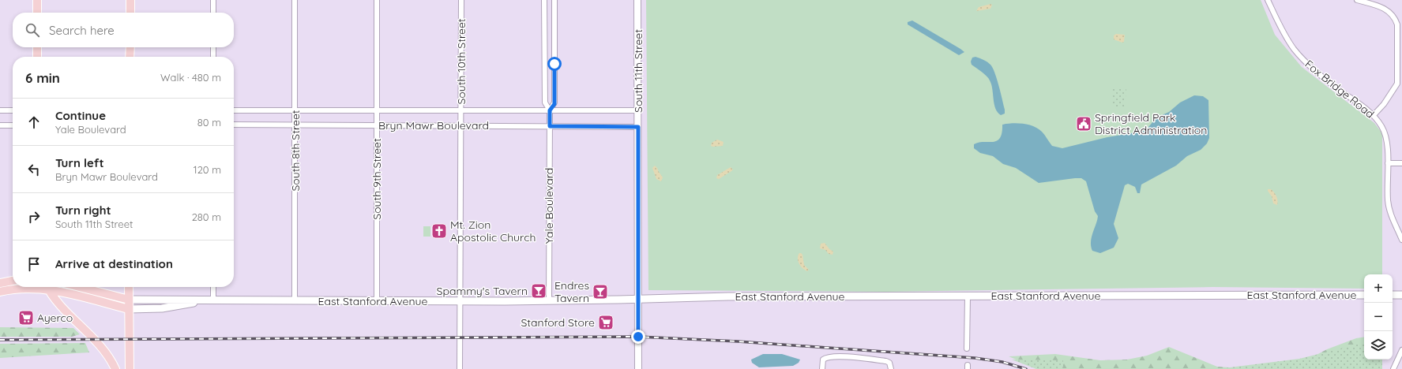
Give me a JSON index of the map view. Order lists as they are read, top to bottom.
{
  "streets": {
    "main road": ["East Stanford Avenue"],
    "street": [
      "South 10th Street",
      "South 11th Street",
      "Fox Bridge Road",
      "Bryn Mawr Boulevard",
      "South 8th Street",
      "South 9th Street",
      "Yale Boulevard"
    ]
  },
  "crossings": [
    ["South 10th Street", "Bryn Mawr Boulevard"],
    ["South 10th Street", "East Stanford Avenue"],
    ["South 11th Street", "Bryn Mawr Boulevard"],
    ["South 11th Street", "East Stanford Avenue"],
    ["Bryn Mawr Boulevard", "South 8th Street"],
    ["Bryn Mawr Boulevard", "South 9th Street"],
    ["Bryn Mawr Boulevard", "Yale Boulevard"],
    ["South 8th Street", "East Stanford Avenue"],
    ["South 9th Street", "East Stanford Avenue"],
    ["Yale Boulevard", "East Stanford Avenue"]
  ],
  "places": {
    "public building": ["Springfield Park District Administration"],
    "church": ["Mt. Zion Apostolic Church"],
    "bar": ["Spammy's Tavern", "Endres Tavern"],
    "supermarket": ["Ayerco", "Stanford Store"]
  },
  "page": {
    "search": "Search here",
    "heading": ["6 min", "Walk · 480 m"],
    "list": [
      ["Continue", "Yale Boulevard", "80 m"],
      ["Turn left", "Bryn Mawr Boulevard", "120 m"],
      ["Turn right", "South 11th Street", "280 m"],
      "Arrive at destination"
    ],
    "map_buttons": ["+", "−"]
  }
}
